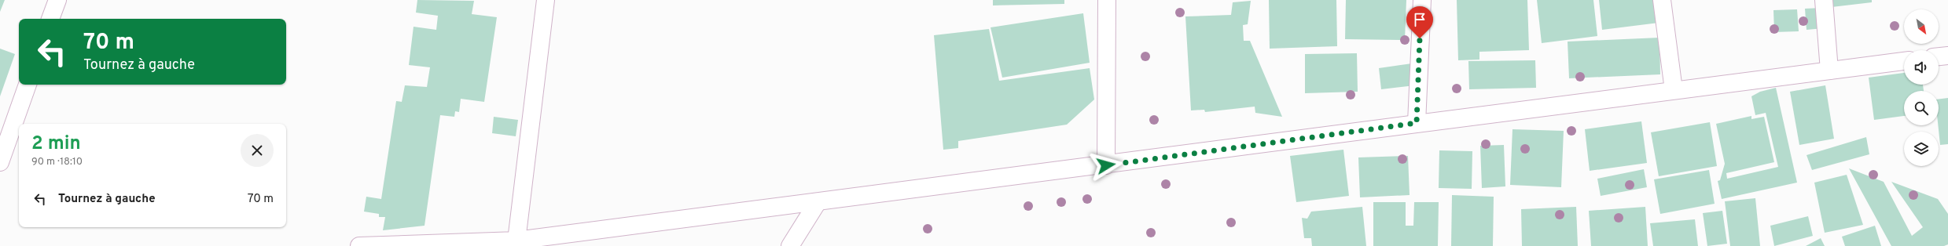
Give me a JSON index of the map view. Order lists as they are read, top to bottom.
{
  "north": "bottom right",
  "page": {
    "turn": ["70 m", "Tournez à gauche"],
    "heading": ["2 min", "90 m · 18:10"],
    "list": [
      {
        "name": "Tournez à gauche",
        "value": "70 m"
      }
    ]
  }
}
